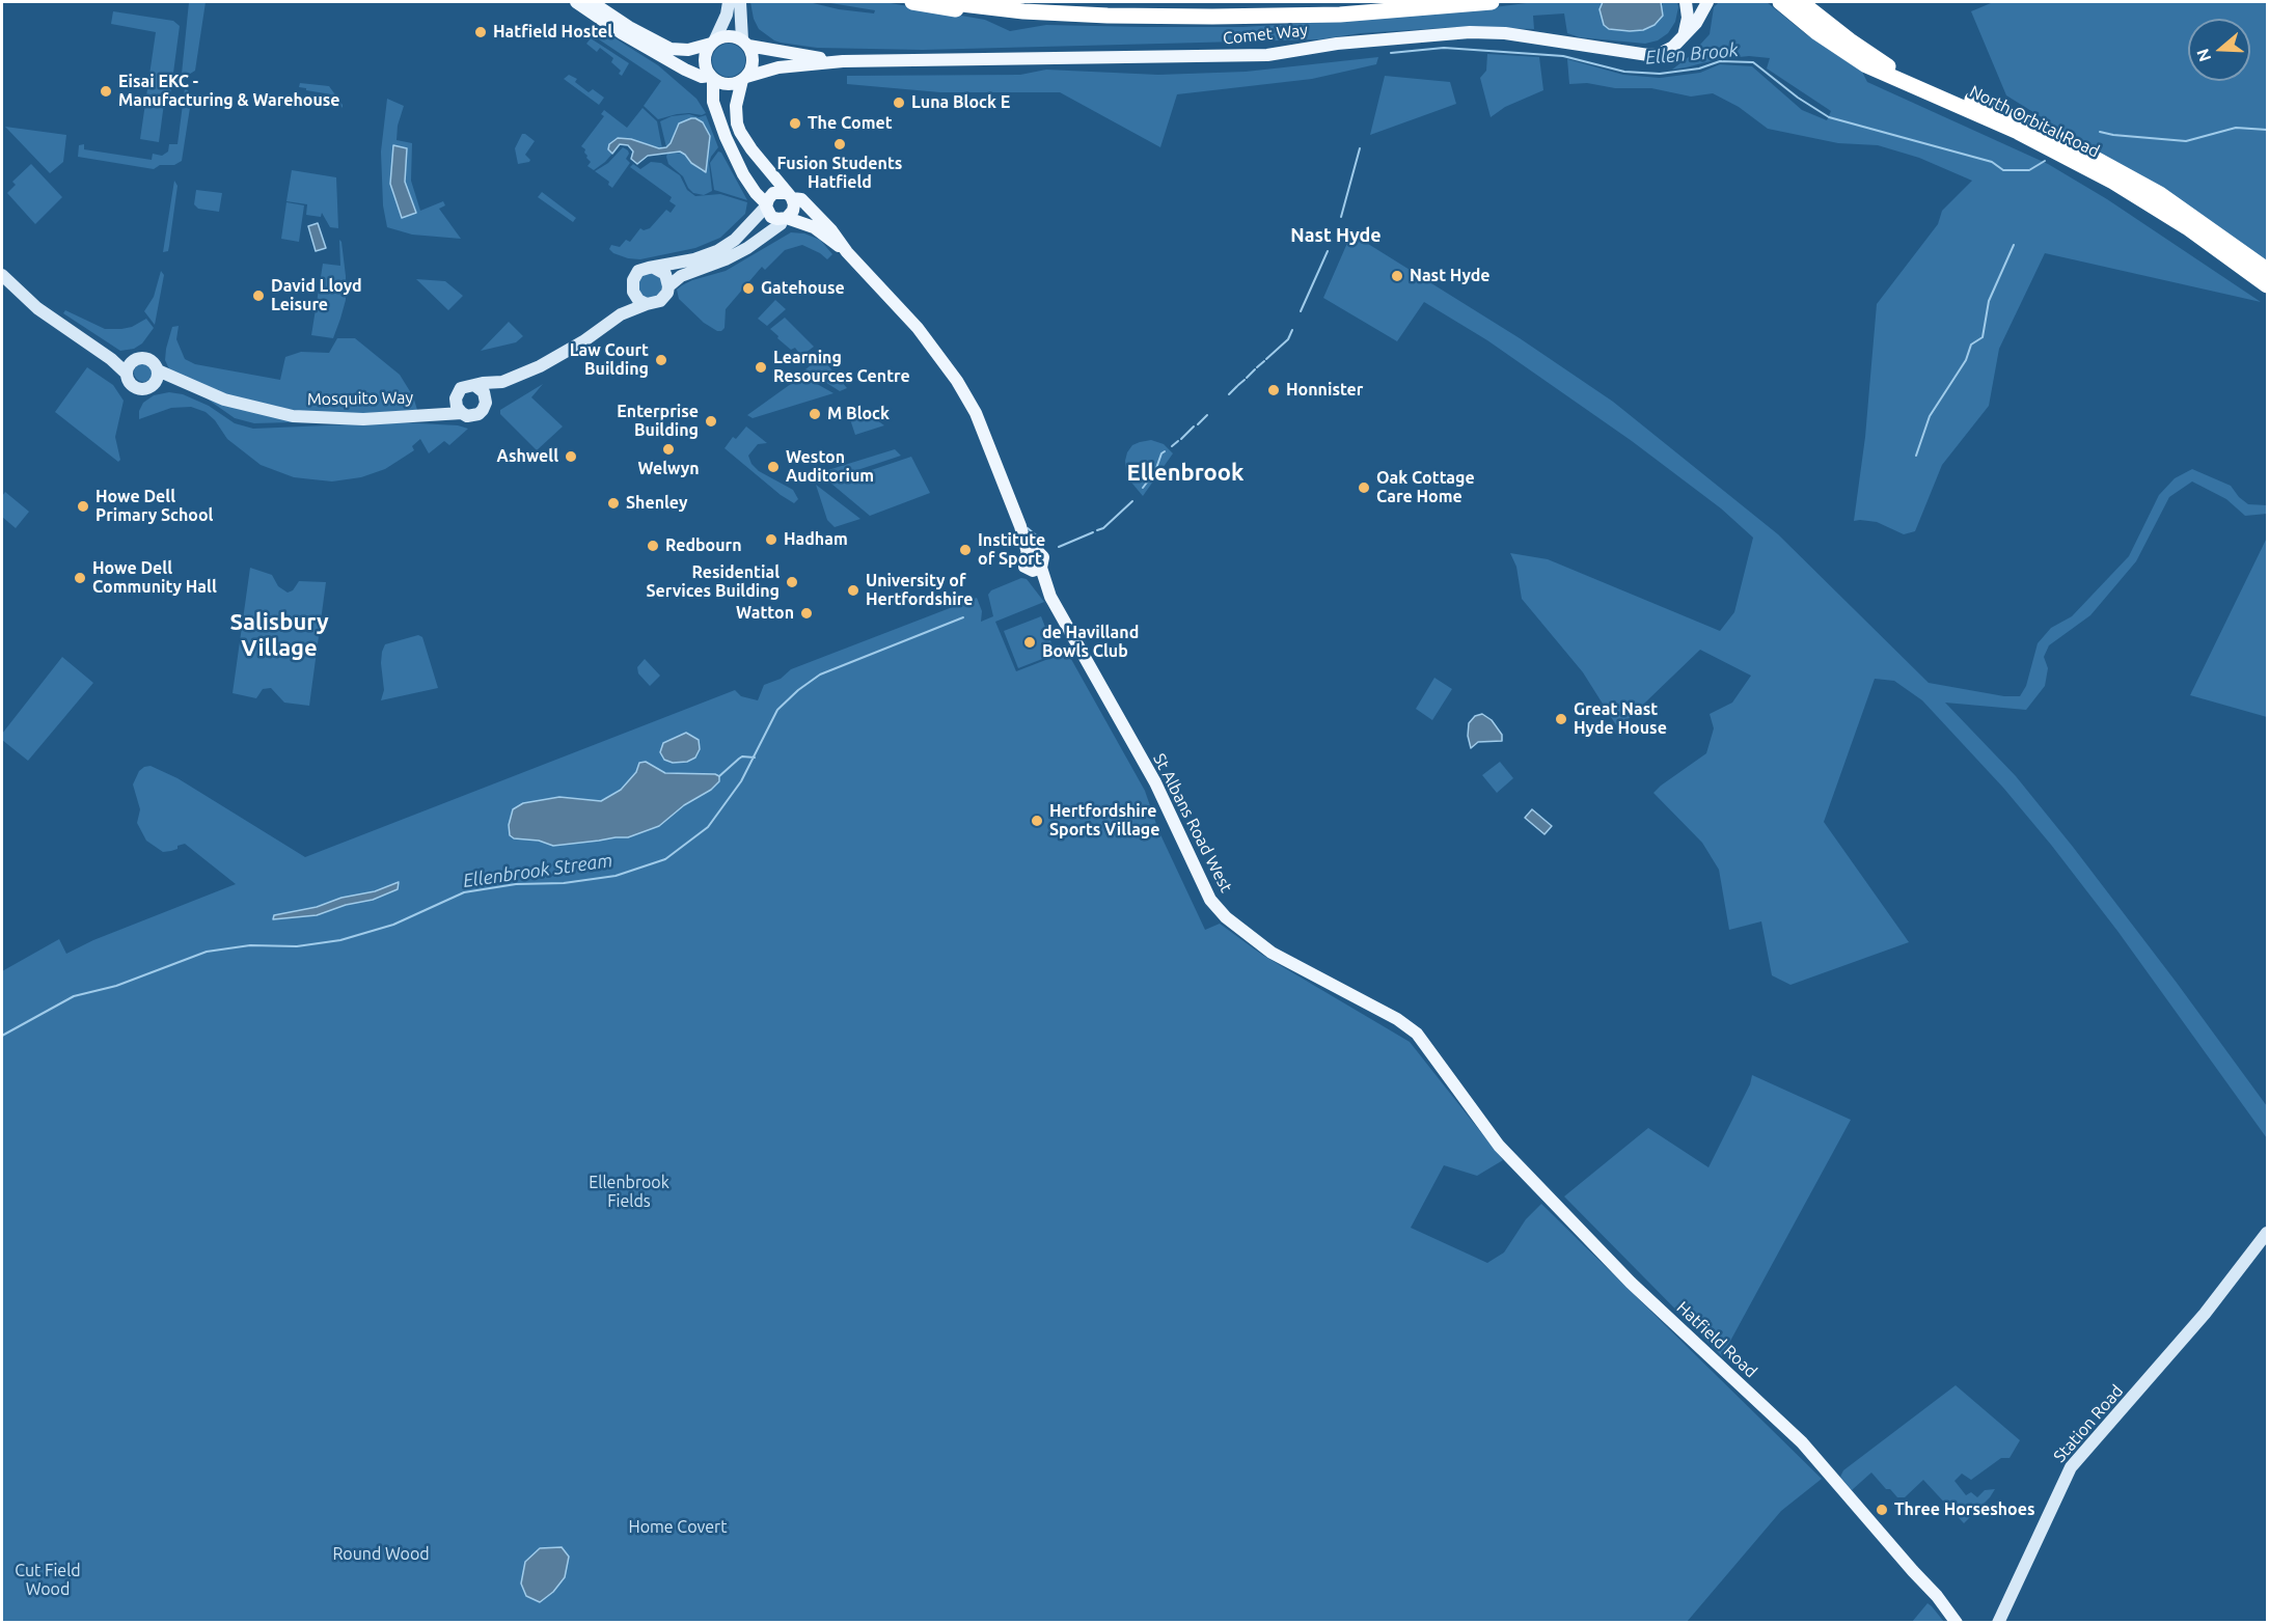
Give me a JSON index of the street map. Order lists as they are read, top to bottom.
{
  "streets": {
    "highway": ["North Orbital Road"],
    "main road": ["Comet Way", "St Albans Road West", "Hatfield Road"],
    "street": ["Mosquito Way", "Station Road"]
  },
  "crossings": [
    ["Comet Way", "St Albans Road West"],
    ["St Albans Road West", "Hatfield Road"]
  ],
  "districts": ["Nast Hyde", "Ellenbrook", "Salisbury Village"],
  "water": ["Ellen Brook", "Ellenbrook Stream"],
  "parks": [
    "Ellenbrook Fields",
    "Home Covert",
    "Round Wood",
    "Cut Field Wood"
  ],
  "places": [
    "Hatfield Hostel",
    "Eisai EKC - Manufacturing & Warehouse",
    "Luna Block E",
    "The Comet",
    "Fusion Students Hatfield",
    "Nast Hyde",
    "Gatehouse",
    "David Lloyd Leisure",
    "Law Court Building",
    "Learning Resources Centre",
    "Honnister",
    "M Block",
    "Enterprise Building",
    "Welwyn",
    "Ashwell",
    "Weston Auditorium",
    "Oak Cottage Care Home",
    "Shenley",
    "Howe Dell Primary School",
    "Hadham",
    "Redbourn",
    "Institute of Sport",
    "Howe Dell Community Hall",
    "Residential Services Building",
    "University of Hertfordshire",
    "Watton",
    "de Havilland Bowls Club",
    "Great Nast Hyde House",
    "Hertfordshire Sports Village",
    "Three Horseshoes"
  ],
  "north": "left"
}
